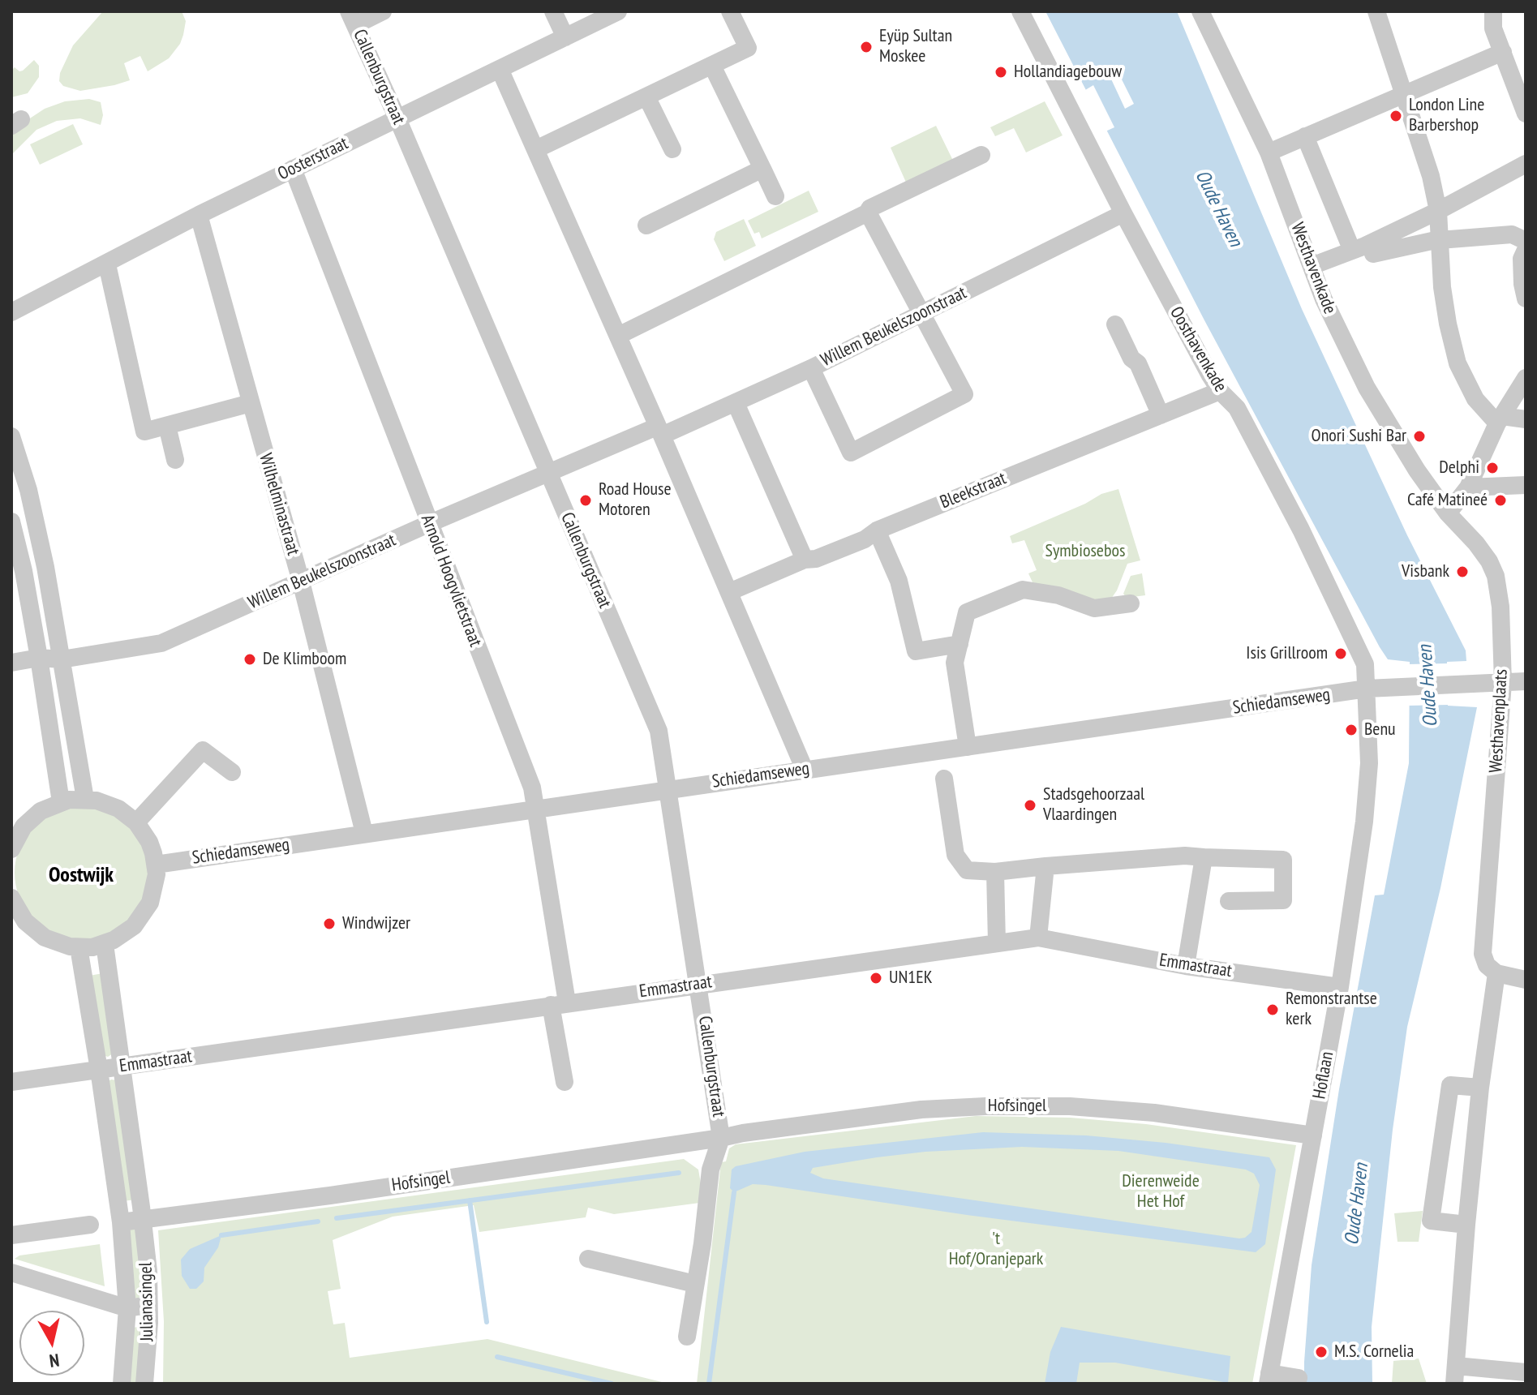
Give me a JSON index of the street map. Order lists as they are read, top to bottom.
{
  "streets": {
    "street": [
      "Callenburgstraat",
      "Oosterstraat",
      "Westhavenkade",
      "Willem Beukelszoonstraat",
      "Oosthavenkade",
      "Bleekstraat",
      "Wilhelminastraat",
      "Arnold Hoogvlietstraat",
      "Schiedamseweg",
      "Westhavenplaats",
      "Emmastraat",
      "Hoflaan",
      "Hofsingel",
      "Julianasingel"
    ]
  },
  "crossings": [
    ["Callenburgstraat", "Oosterstraat"],
    ["Callenburgstraat", "Willem Beukelszoonstraat"],
    ["Callenburgstraat", "Schiedamseweg"],
    ["Callenburgstraat", "Emmastraat"],
    ["Callenburgstraat", "Hofsingel"],
    ["Oosterstraat", "Wilhelminastraat"],
    ["Oosterstraat", "Arnold Hoogvlietstraat"],
    ["Westhavenkade", "Westhavenplaats"],
    ["Willem Beukelszoonstraat", "Oosthavenkade"],
    ["Willem Beukelszoonstraat", "Wilhelminastraat"],
    ["Willem Beukelszoonstraat", "Arnold Hoogvlietstraat"],
    ["Oosthavenkade", "Bleekstraat"],
    ["Oosthavenkade", "Schiedamseweg"],
    ["Oosthavenkade", "Hoflaan"],
    ["Wilhelminastraat", "Schiedamseweg"],
    ["Arnold Hoogvlietstraat", "Schiedamseweg"],
    ["Arnold Hoogvlietstraat", "Emmastraat"],
    ["Schiedamseweg", "Westhavenplaats"],
    ["Schiedamseweg", "Hoflaan"],
    ["Emmastraat", "Hoflaan"],
    ["Emmastraat", "Julianasingel"],
    ["Hoflaan", "Hofsingel"],
    ["Hofsingel", "Julianasingel"]
  ],
  "districts": ["Oostwijk"],
  "water": ["Oude Haven"],
  "parks": ["Symbiosebos", "Dierenweide Het Hof", "'t Hof/Oranjepark"],
  "places": [
    "Eyüp Sultan Moskee",
    "Hollandiagebouw",
    "London Line Barbershop",
    "Onori Sushi Bar",
    "Delphi",
    "Road House Motoren",
    "Café Matineé",
    "Visbank",
    "Isis Grillroom",
    "De Klimboom",
    "Benu",
    "Stadsgehoorzaal Vlaardingen",
    "Windwijzer",
    "UN1EK",
    "Remonstrantse kerk",
    "M.S. Cornelia"
  ],
  "north": "bottom"
}
